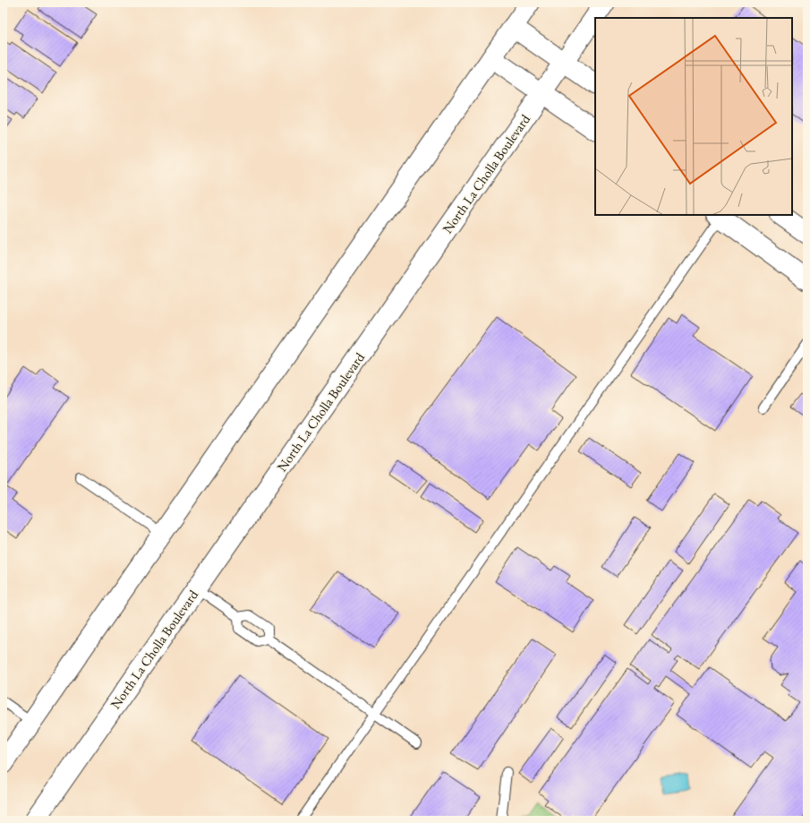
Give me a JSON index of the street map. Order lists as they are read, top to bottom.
{
  "streets": {
    "main road": ["North La Cholla Boulevard"]
  }
}
